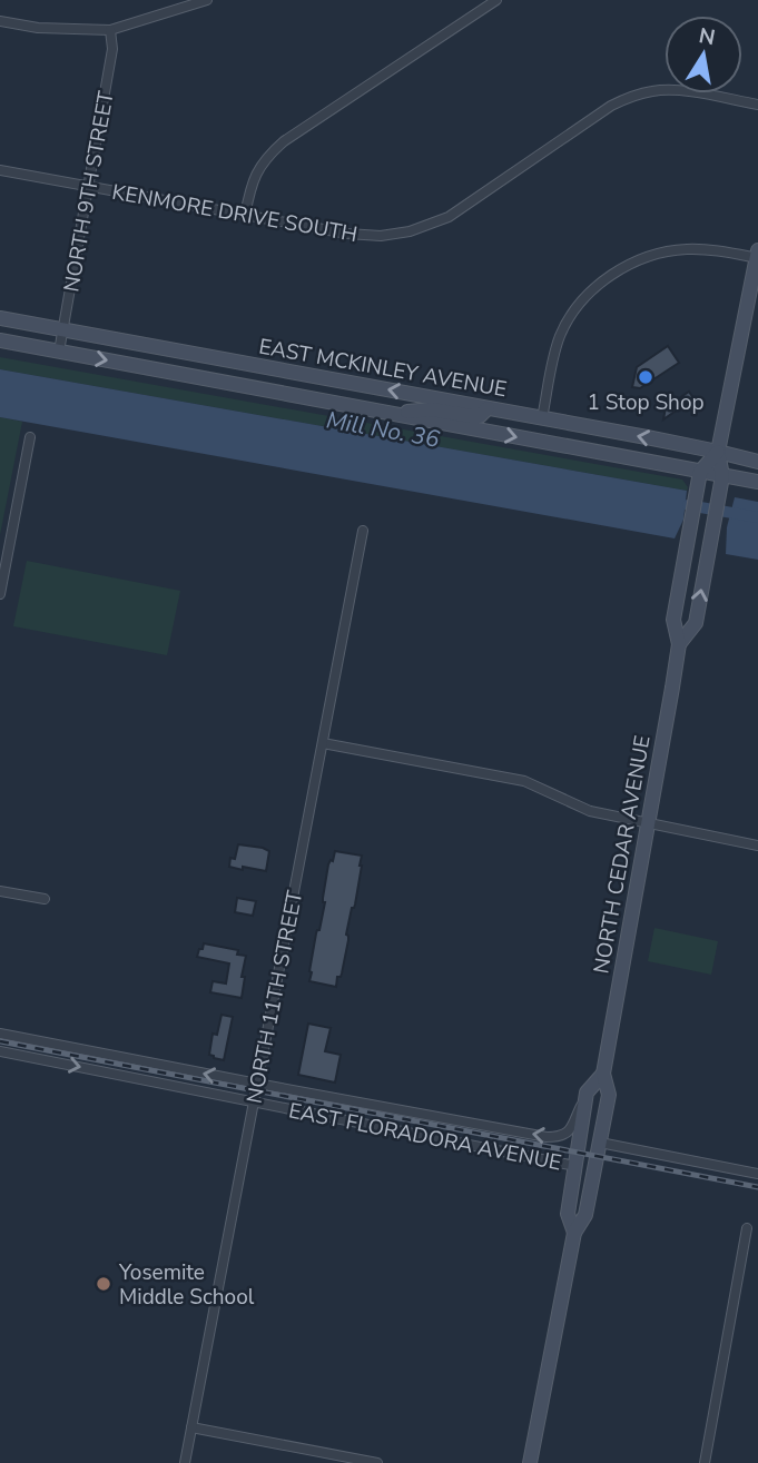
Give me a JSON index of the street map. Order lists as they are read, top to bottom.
{
  "streets": {
    "main road": ["EAST MCKINLEY AVENUE", "NORTH CEDAR AVENUE"],
    "street": [
      "NORTH 9TH STREET",
      "KENMORE DRIVE SOUTH",
      "NORTH 11TH STREET",
      "EAST FLORADORA AVENUE"
    ]
  },
  "crossings": [
    ["NORTH 9TH STREET", "KENMORE DRIVE SOUTH"],
    ["NORTH 9TH STREET", "EAST MCKINLEY AVENUE"],
    ["EAST MCKINLEY AVENUE", "NORTH CEDAR AVENUE"],
    ["NORTH CEDAR AVENUE", "EAST FLORADORA AVENUE"],
    ["NORTH 11TH STREET", "EAST FLORADORA AVENUE"]
  ],
  "water": ["Mill No. 36"],
  "places": ["1 Stop Shop", "Yosemite Middle School"],
  "north": "top"
}
